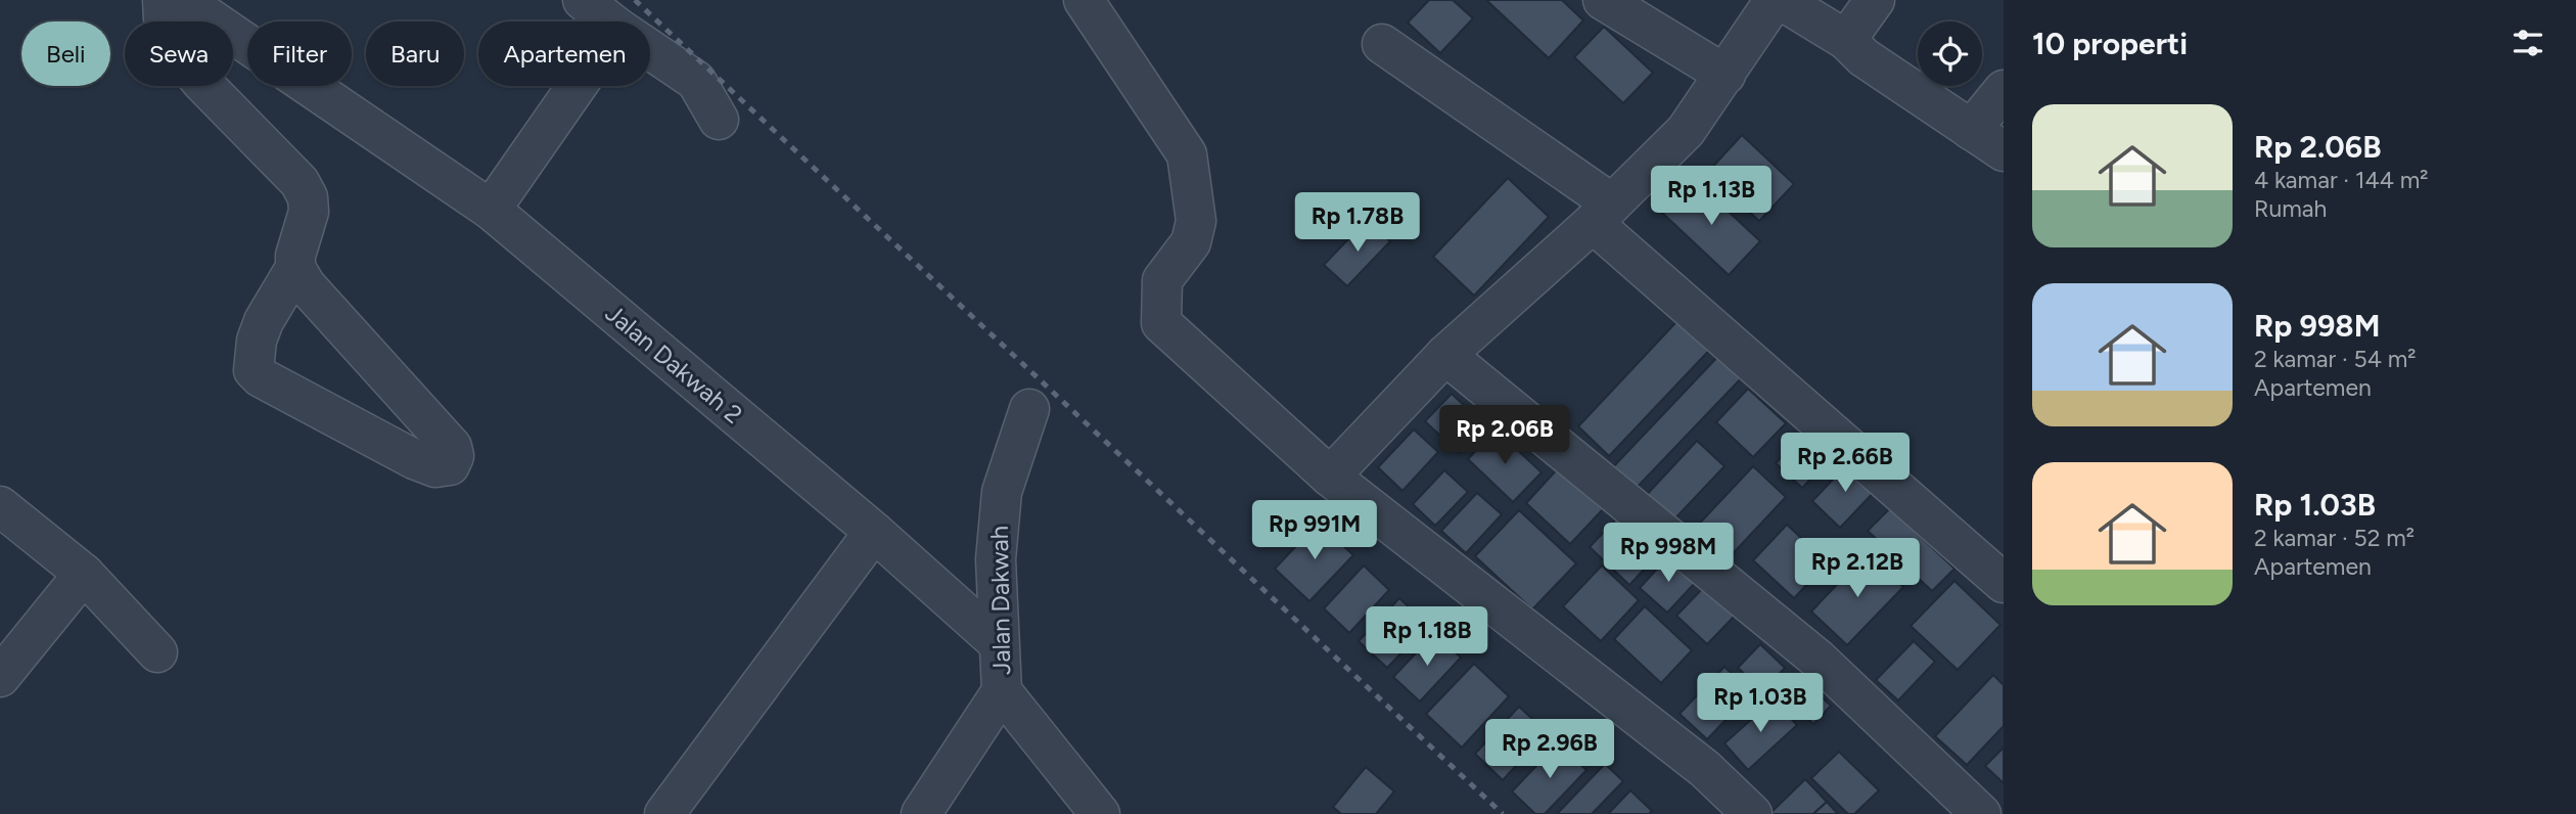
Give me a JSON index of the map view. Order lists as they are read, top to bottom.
{
  "streets": {
    "street": ["Jalan Dakwah 2", "Jalan Dakwah"]
  },
  "crossings": [
    ["Jalan Dakwah 2", "Jalan Dakwah"]
  ],
  "page": {
    "heading": "10 properti",
    "chip": [
      "Beli",
      "Sewa",
      "Filter",
      "Baru",
      "Apartemen"
    ],
    "list": [
      {
        "name": "Rp 2.06B",
        "note": "4 kamar · 144 m² · Rumah"
      },
      {
        "name": "Rp 998M",
        "note": "2 kamar · 54 m² · Apartemen"
      },
      {
        "name": "Rp 1.03B",
        "note": "2 kamar · 52 m² · Apartemen"
      }
    ],
    "price": [
      "Rp 1.13B",
      "Rp 1.78B",
      "Rp 2.06B",
      "Rp 2.66B",
      "Rp 991M",
      "Rp 998M",
      "Rp 2.12B",
      "Rp 1.18B",
      "Rp 1.03B",
      "Rp 2.96B"
    ]
  }
}
